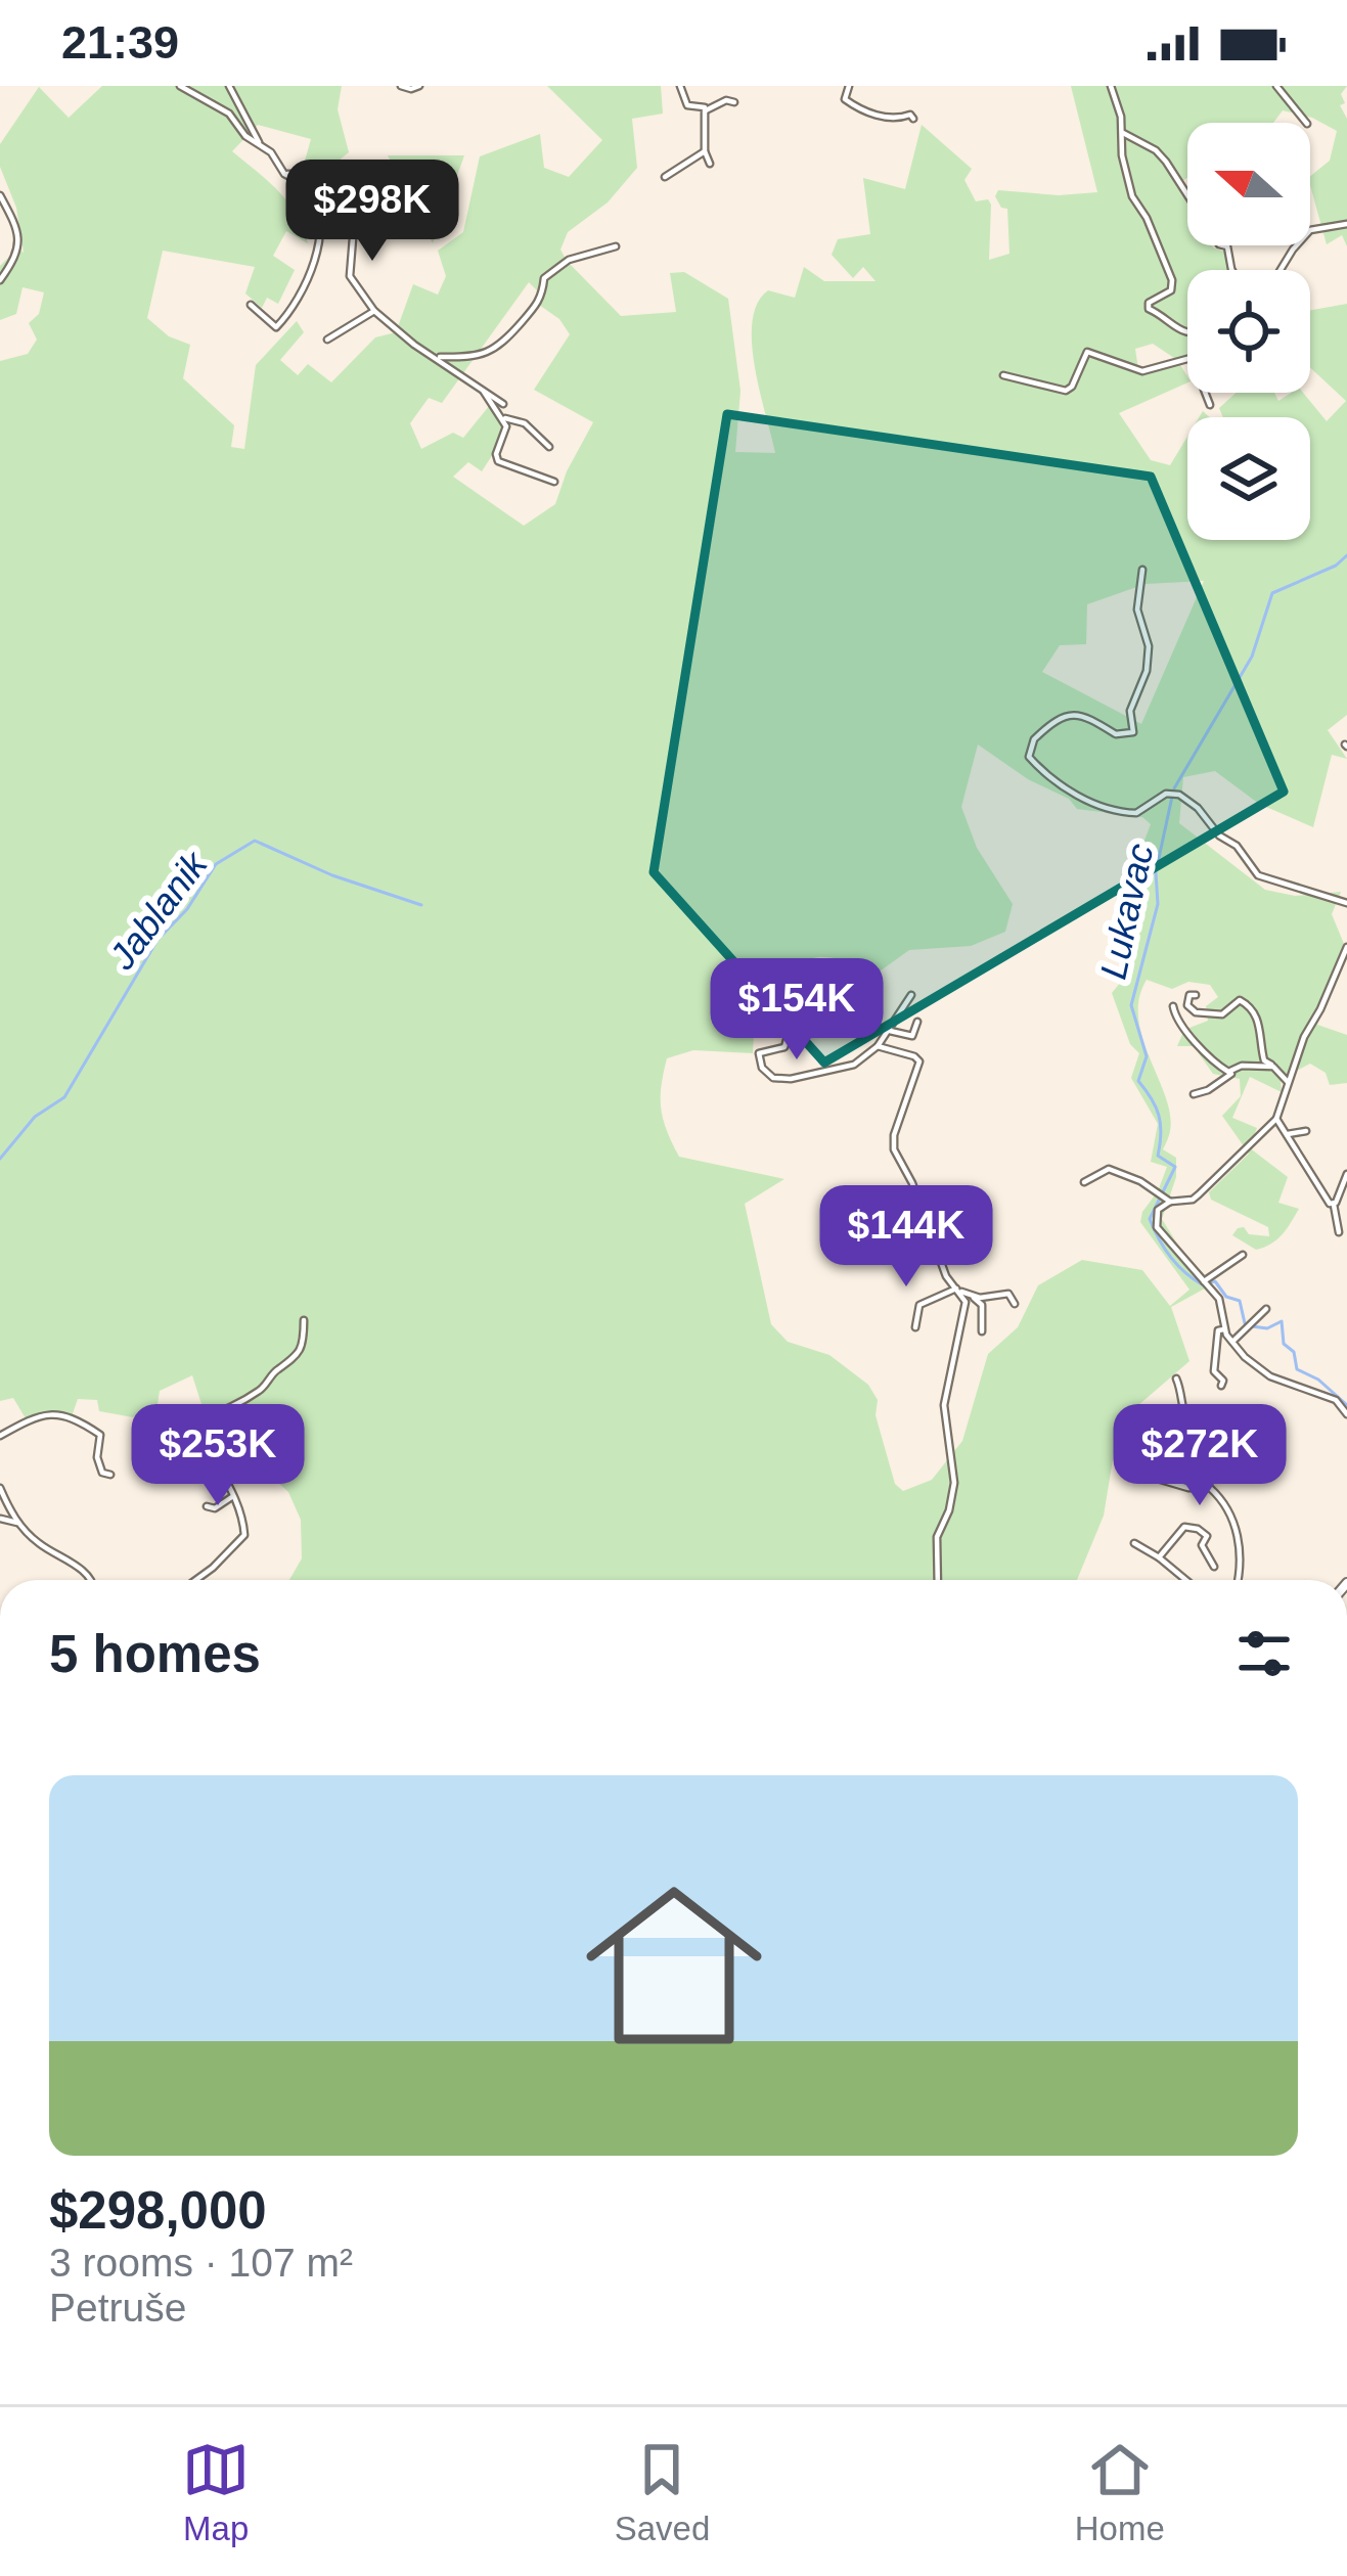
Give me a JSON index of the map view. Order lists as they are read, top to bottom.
{
  "water": ["Jablanik", "Lukavac"],
  "north": "left",
  "page": {
    "status": "21:39",
    "price": [
      "$298K",
      "$154K",
      "$144K",
      "$253K",
      "$272K"
    ],
    "heading": "5 homes",
    "list": [
      {
        "name": "$298,000",
        "note": "3 rooms · 107 m² · Petruše"
      }
    ],
    "tabs": ["Map", "Saved", "Home"]
  }
}
